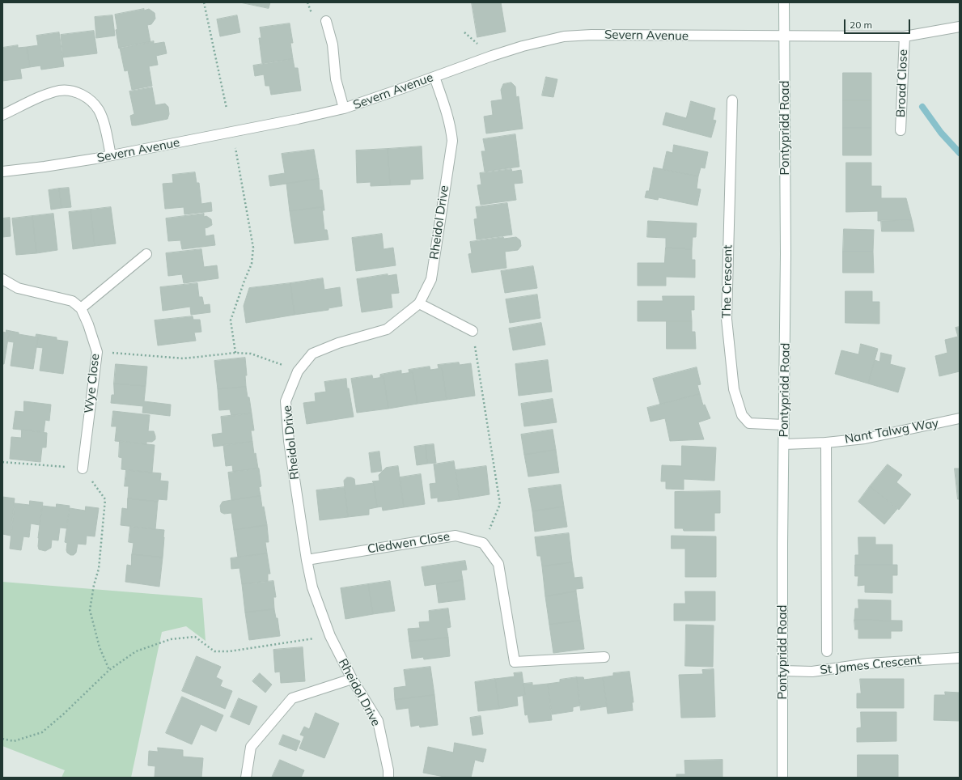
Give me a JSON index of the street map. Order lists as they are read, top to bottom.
{
  "streets": {
    "street": [
      "Severn Avenue",
      "Broad Close",
      "Pontypridd Road",
      "Rheidol Drive",
      "The Crescent",
      "Wye Close",
      "Nant Talwg Way",
      "Cledwen Close",
      "St James Crescent"
    ]
  },
  "crossings": [
    ["Severn Avenue", "Broad Close"],
    ["Severn Avenue", "Pontypridd Road"],
    ["Severn Avenue", "Rheidol Drive"],
    ["Pontypridd Road", "The Crescent"],
    ["Pontypridd Road", "Nant Talwg Way"],
    ["Pontypridd Road", "St James Crescent"],
    ["Rheidol Drive", "Cledwen Close"]
  ],
  "scale_bar": "20 m"
}
